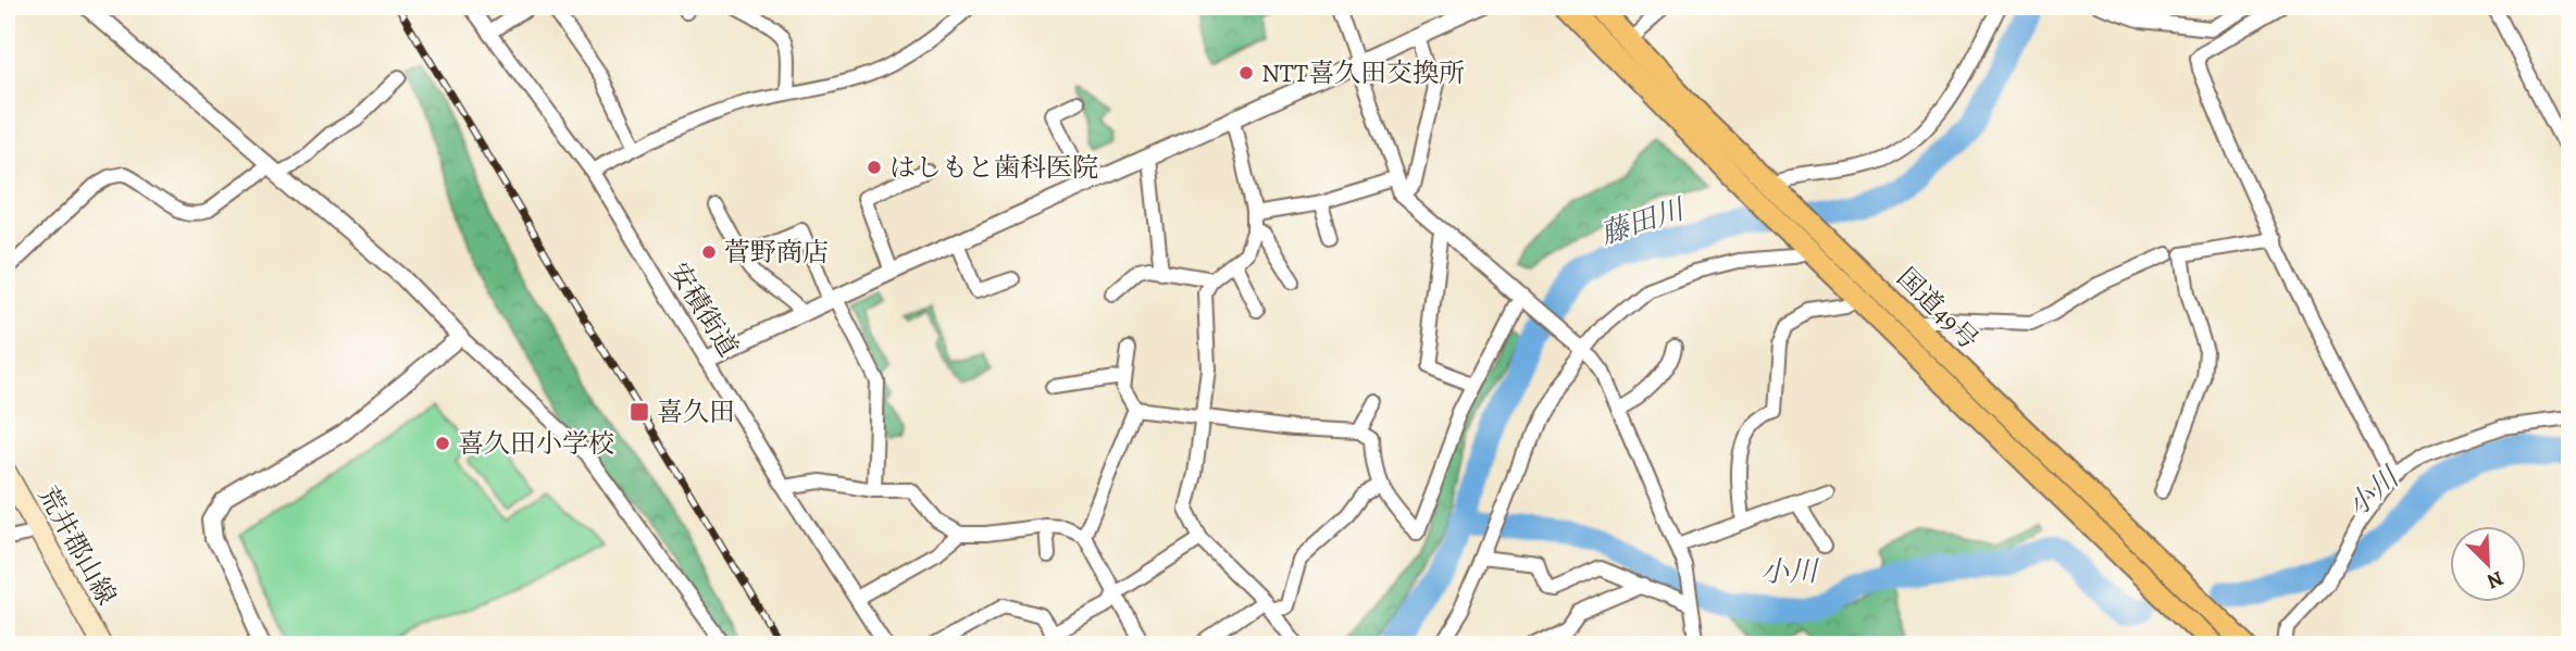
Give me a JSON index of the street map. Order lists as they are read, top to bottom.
{
  "streets": {
    "highway": ["国道49号"],
    "main road": ["荒井郡山線"],
    "street": ["安積街道"]
  },
  "water": ["藤田川", "小川"],
  "places": {
    "other": [
      "NTT喜久田交換所",
      "はしもと歯科医院",
      "菅野商店",
      "喜久田小学校"
    ],
    "transit": ["喜久田"]
  },
  "north": "bottom right"
}
